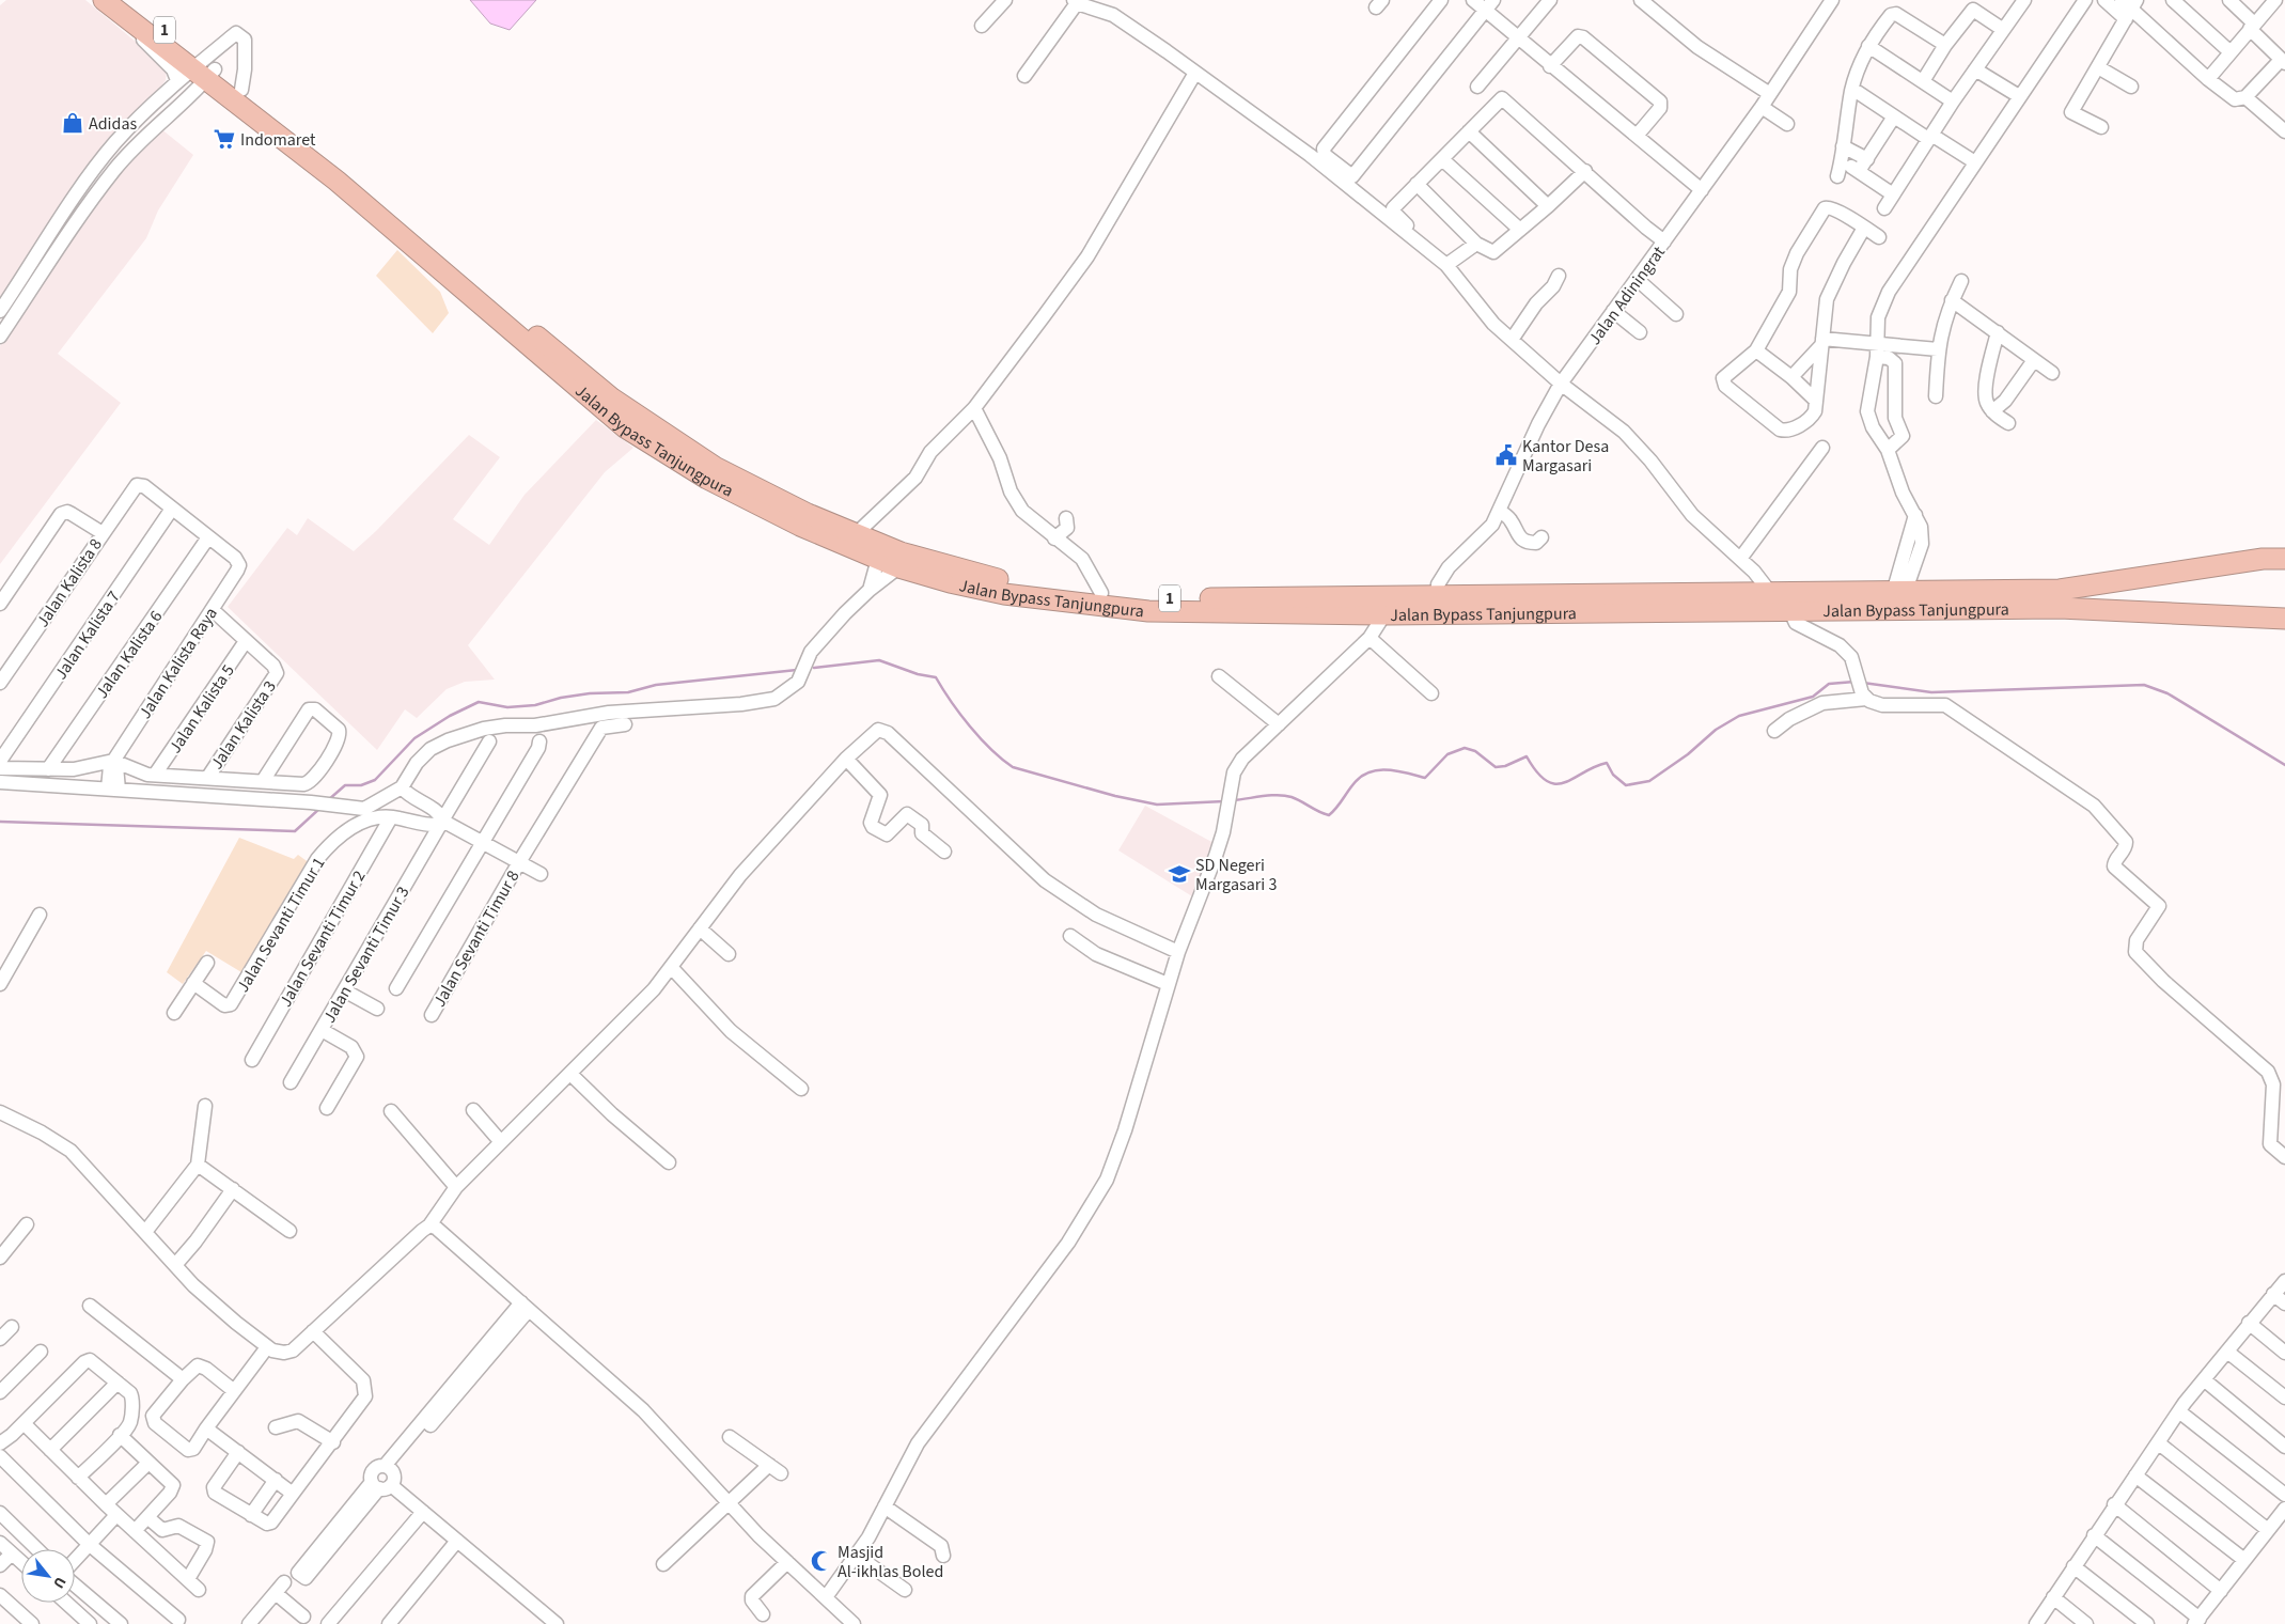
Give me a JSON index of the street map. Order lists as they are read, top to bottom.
{
  "streets": {
    "highway": ["1", "Jalan Bypass Tanjungpura"],
    "street": [
      "Jalan Adiningrat",
      "Jalan Kalista 8",
      "Jalan Kalista 7",
      "Jalan Kalista 6",
      "Jalan Kalista Raya",
      "Jalan Kalista 5",
      "Jalan Kalista 3",
      "Jalan Sevanti Timur 1",
      "Jalan Sevanti Timur 2",
      "Jalan Sevanti Timur 8",
      "Jalan Sevanti Timur 3"
    ]
  },
  "crossings": [
    ["Jalan Adiningrat", "Jalan Bypass Tanjungpura"],
    ["Jalan Kalista 8", "Jalan Kalista 7"],
    ["Jalan Kalista 6", "Jalan Kalista Raya"],
    ["Jalan Kalista 5", "Jalan Kalista 3"],
    ["Jalan Sevanti Timur 1", "Jalan Sevanti Timur 2"]
  ],
  "places": {
    "shop": ["Adidas"],
    "supermarket": ["Indomaret"],
    "public building": ["Kantor Desa Margasari"],
    "school or university": ["SD Negeri Margasari 3"],
    "mosque": ["Masjid Al-ikhlas Boled"]
  },
  "north": "bottom right"
}
